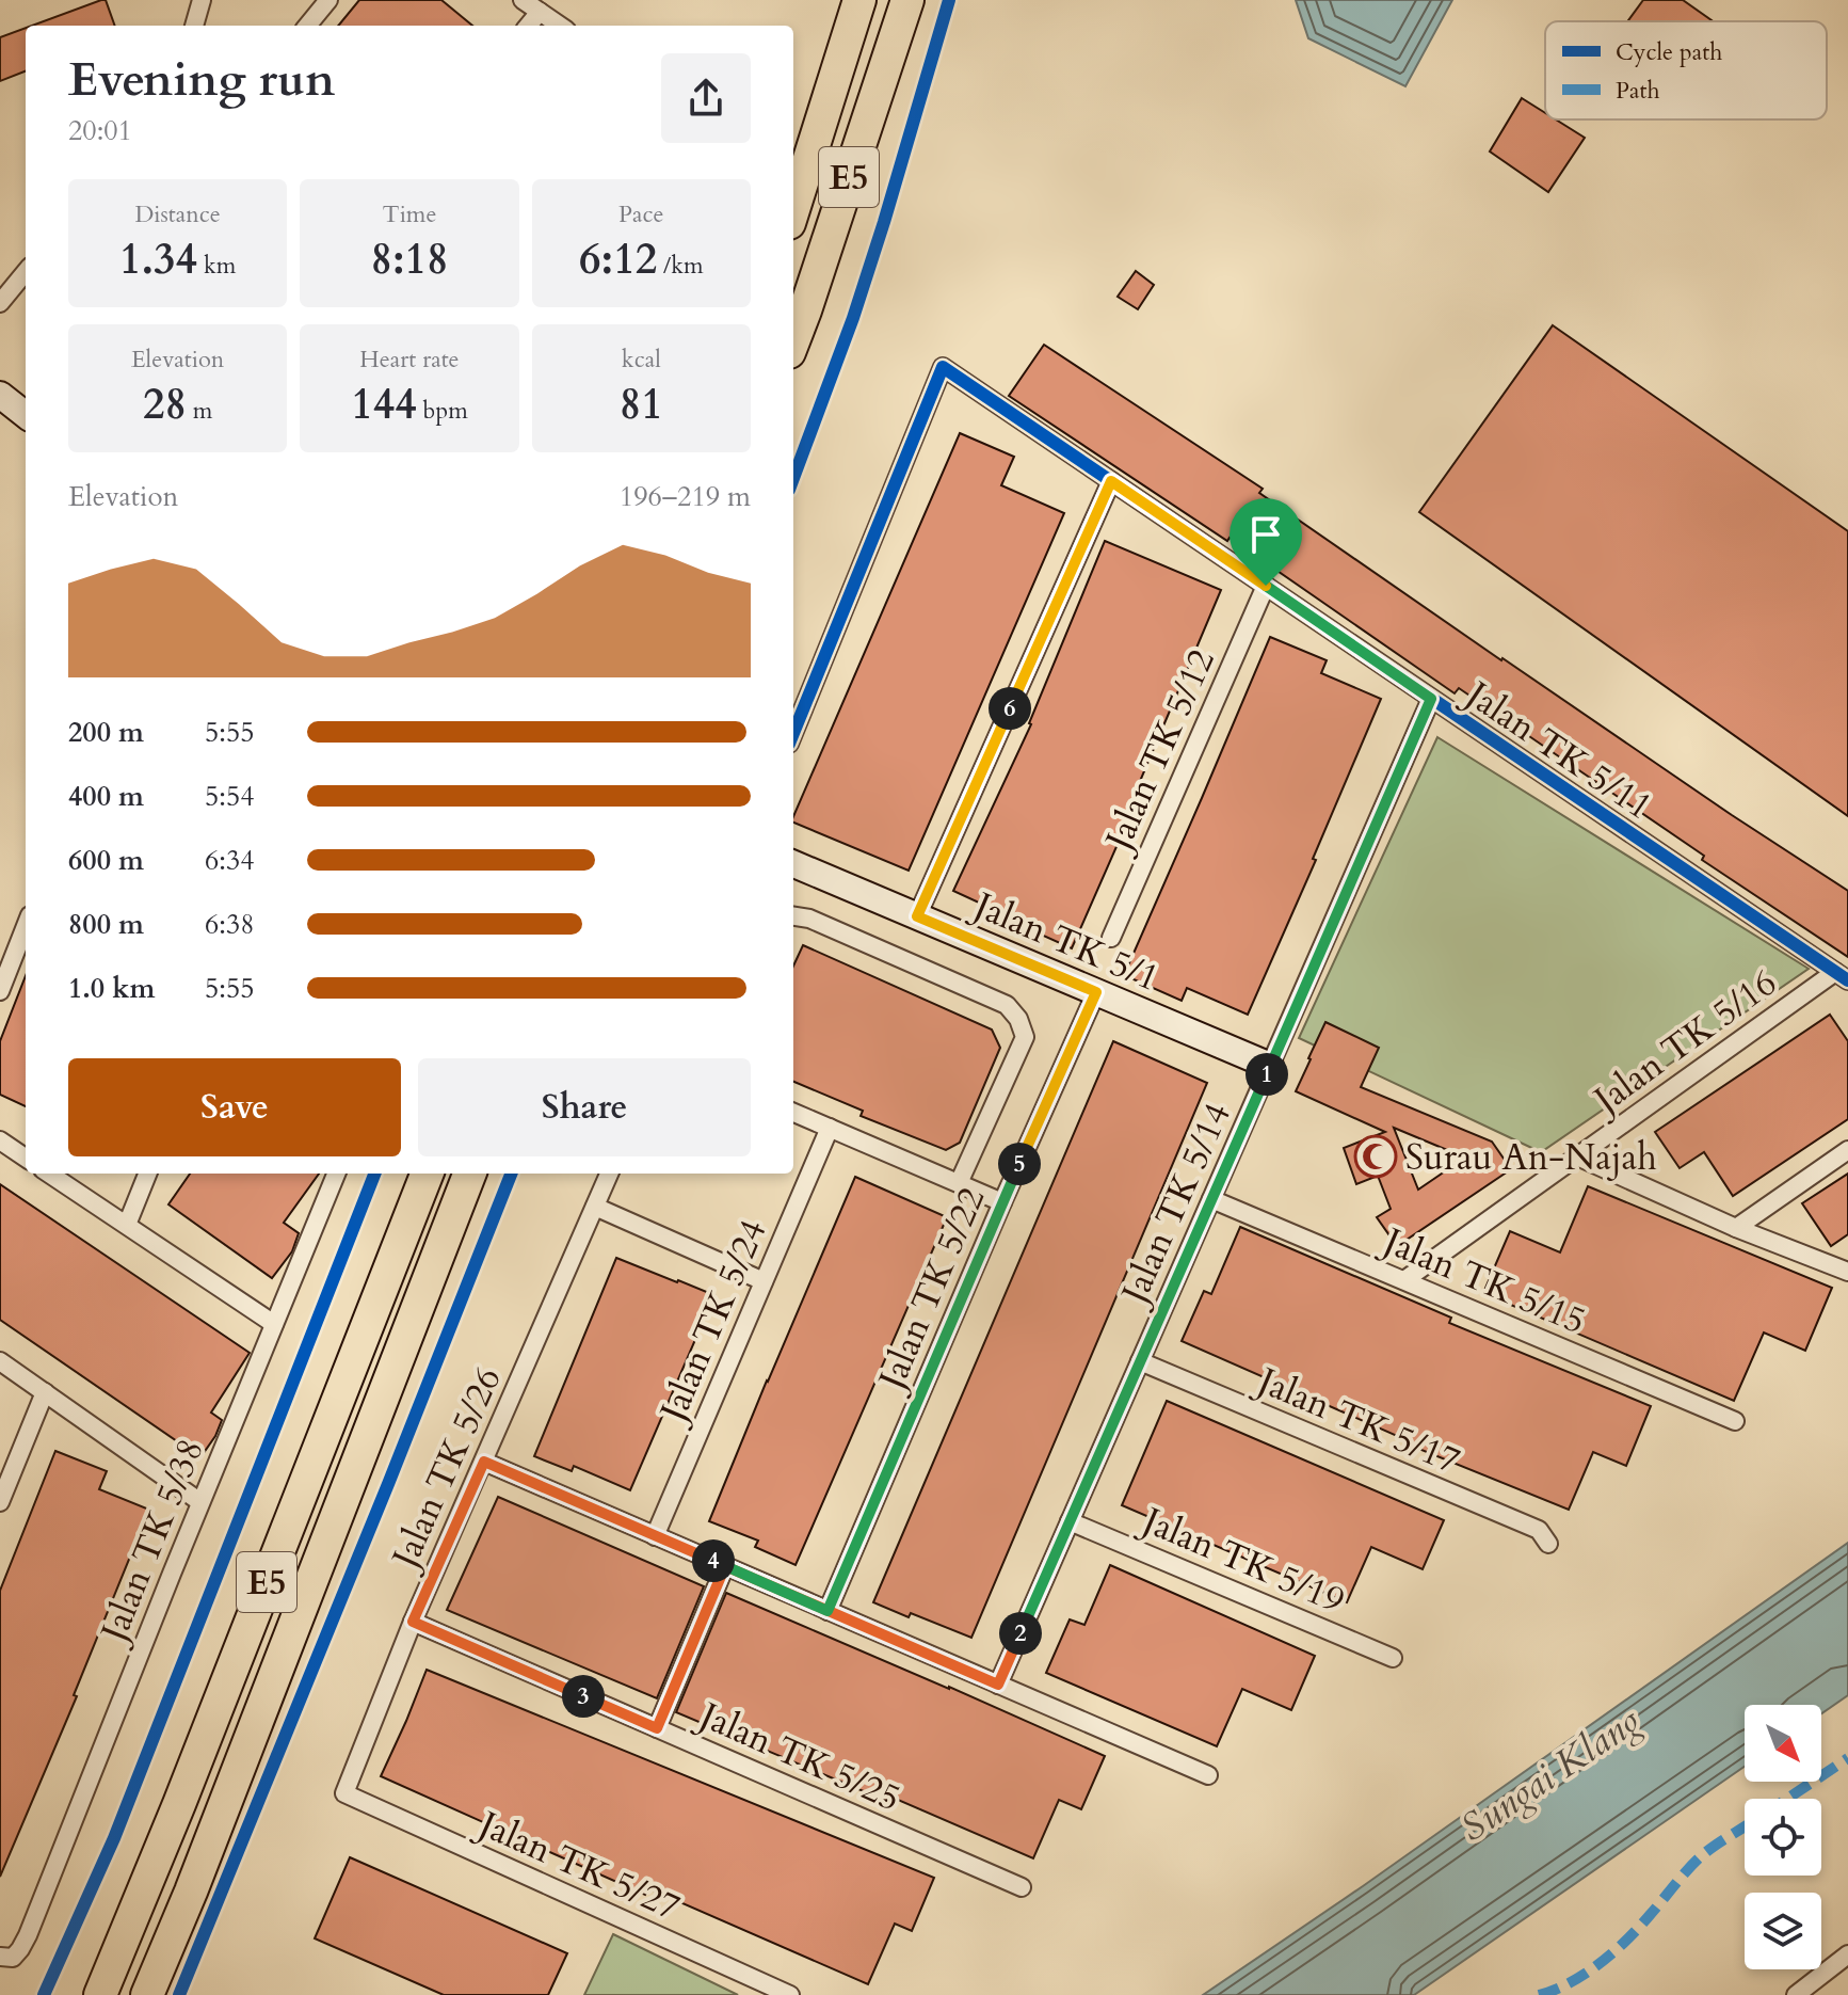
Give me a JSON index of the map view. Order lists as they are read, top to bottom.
{
  "streets": {
    "highway": ["E5"],
    "street": [
      "Jalan TK 5/12",
      "Jalan TK 5/11",
      "Jalan TK 5/1",
      "Jalan TK 5/16",
      "Jalan TK 5/14",
      "Jalan TK 5/15",
      "Jalan TK 5/22",
      "Jalan TK 5/24",
      "Jalan TK 5/17",
      "Jalan TK 5/26",
      "Jalan TK 5/38",
      "Jalan TK 5/19",
      "Jalan TK 5/25",
      "Jalan TK 5/27"
    ]
  },
  "crossings": [
    ["Jalan TK 5/12", "Jalan TK 5/11"],
    ["Jalan TK 5/11", "Jalan TK 5/16"],
    ["Jalan TK 5/11", "Jalan TK 5/14"],
    ["Jalan TK 5/1", "Jalan TK 5/14"],
    ["Jalan TK 5/1", "Jalan TK 5/22"],
    ["Jalan TK 5/16", "Jalan TK 5/15"],
    ["Jalan TK 5/14", "Jalan TK 5/15"],
    ["Jalan TK 5/14", "Jalan TK 5/17"],
    ["Jalan TK 5/14", "Jalan TK 5/19"],
    ["Jalan TK 5/26", "Jalan TK 5/25"],
    ["Jalan TK 5/26", "Jalan TK 5/27"]
  ],
  "water": ["Sungai Klang"],
  "places": {
    "mosque": ["Surau An-Najah"]
  },
  "legend": ["Cycle path", "Path"],
  "north": "bottom right",
  "page": {
    "heading": ["Evening run", "20:01"],
    "stats": [
      ["Distance", "1.34 km"],
      ["Time", "8:18"],
      ["Pace", "6:12 /km"],
      ["Elevation", "28 m"],
      ["Heart rate", "144 bpm"],
      ["kcal", "81"]
    ],
    "chart": ["Elevation", "196–219 m"],
    "pins": [
      "6",
      "1",
      "5",
      "4",
      "2",
      "3"
    ],
    "list": [
      {
        "name": "200 m",
        "note": "5:55"
      },
      {
        "name": "400 m",
        "note": "5:54"
      },
      {
        "name": "600 m",
        "note": "6:34"
      },
      {
        "name": "800 m",
        "note": "6:38"
      },
      {
        "name": "1.0 km",
        "note": "5:55"
      }
    ],
    "buttons": ["Save", "Share"]
  }
}
